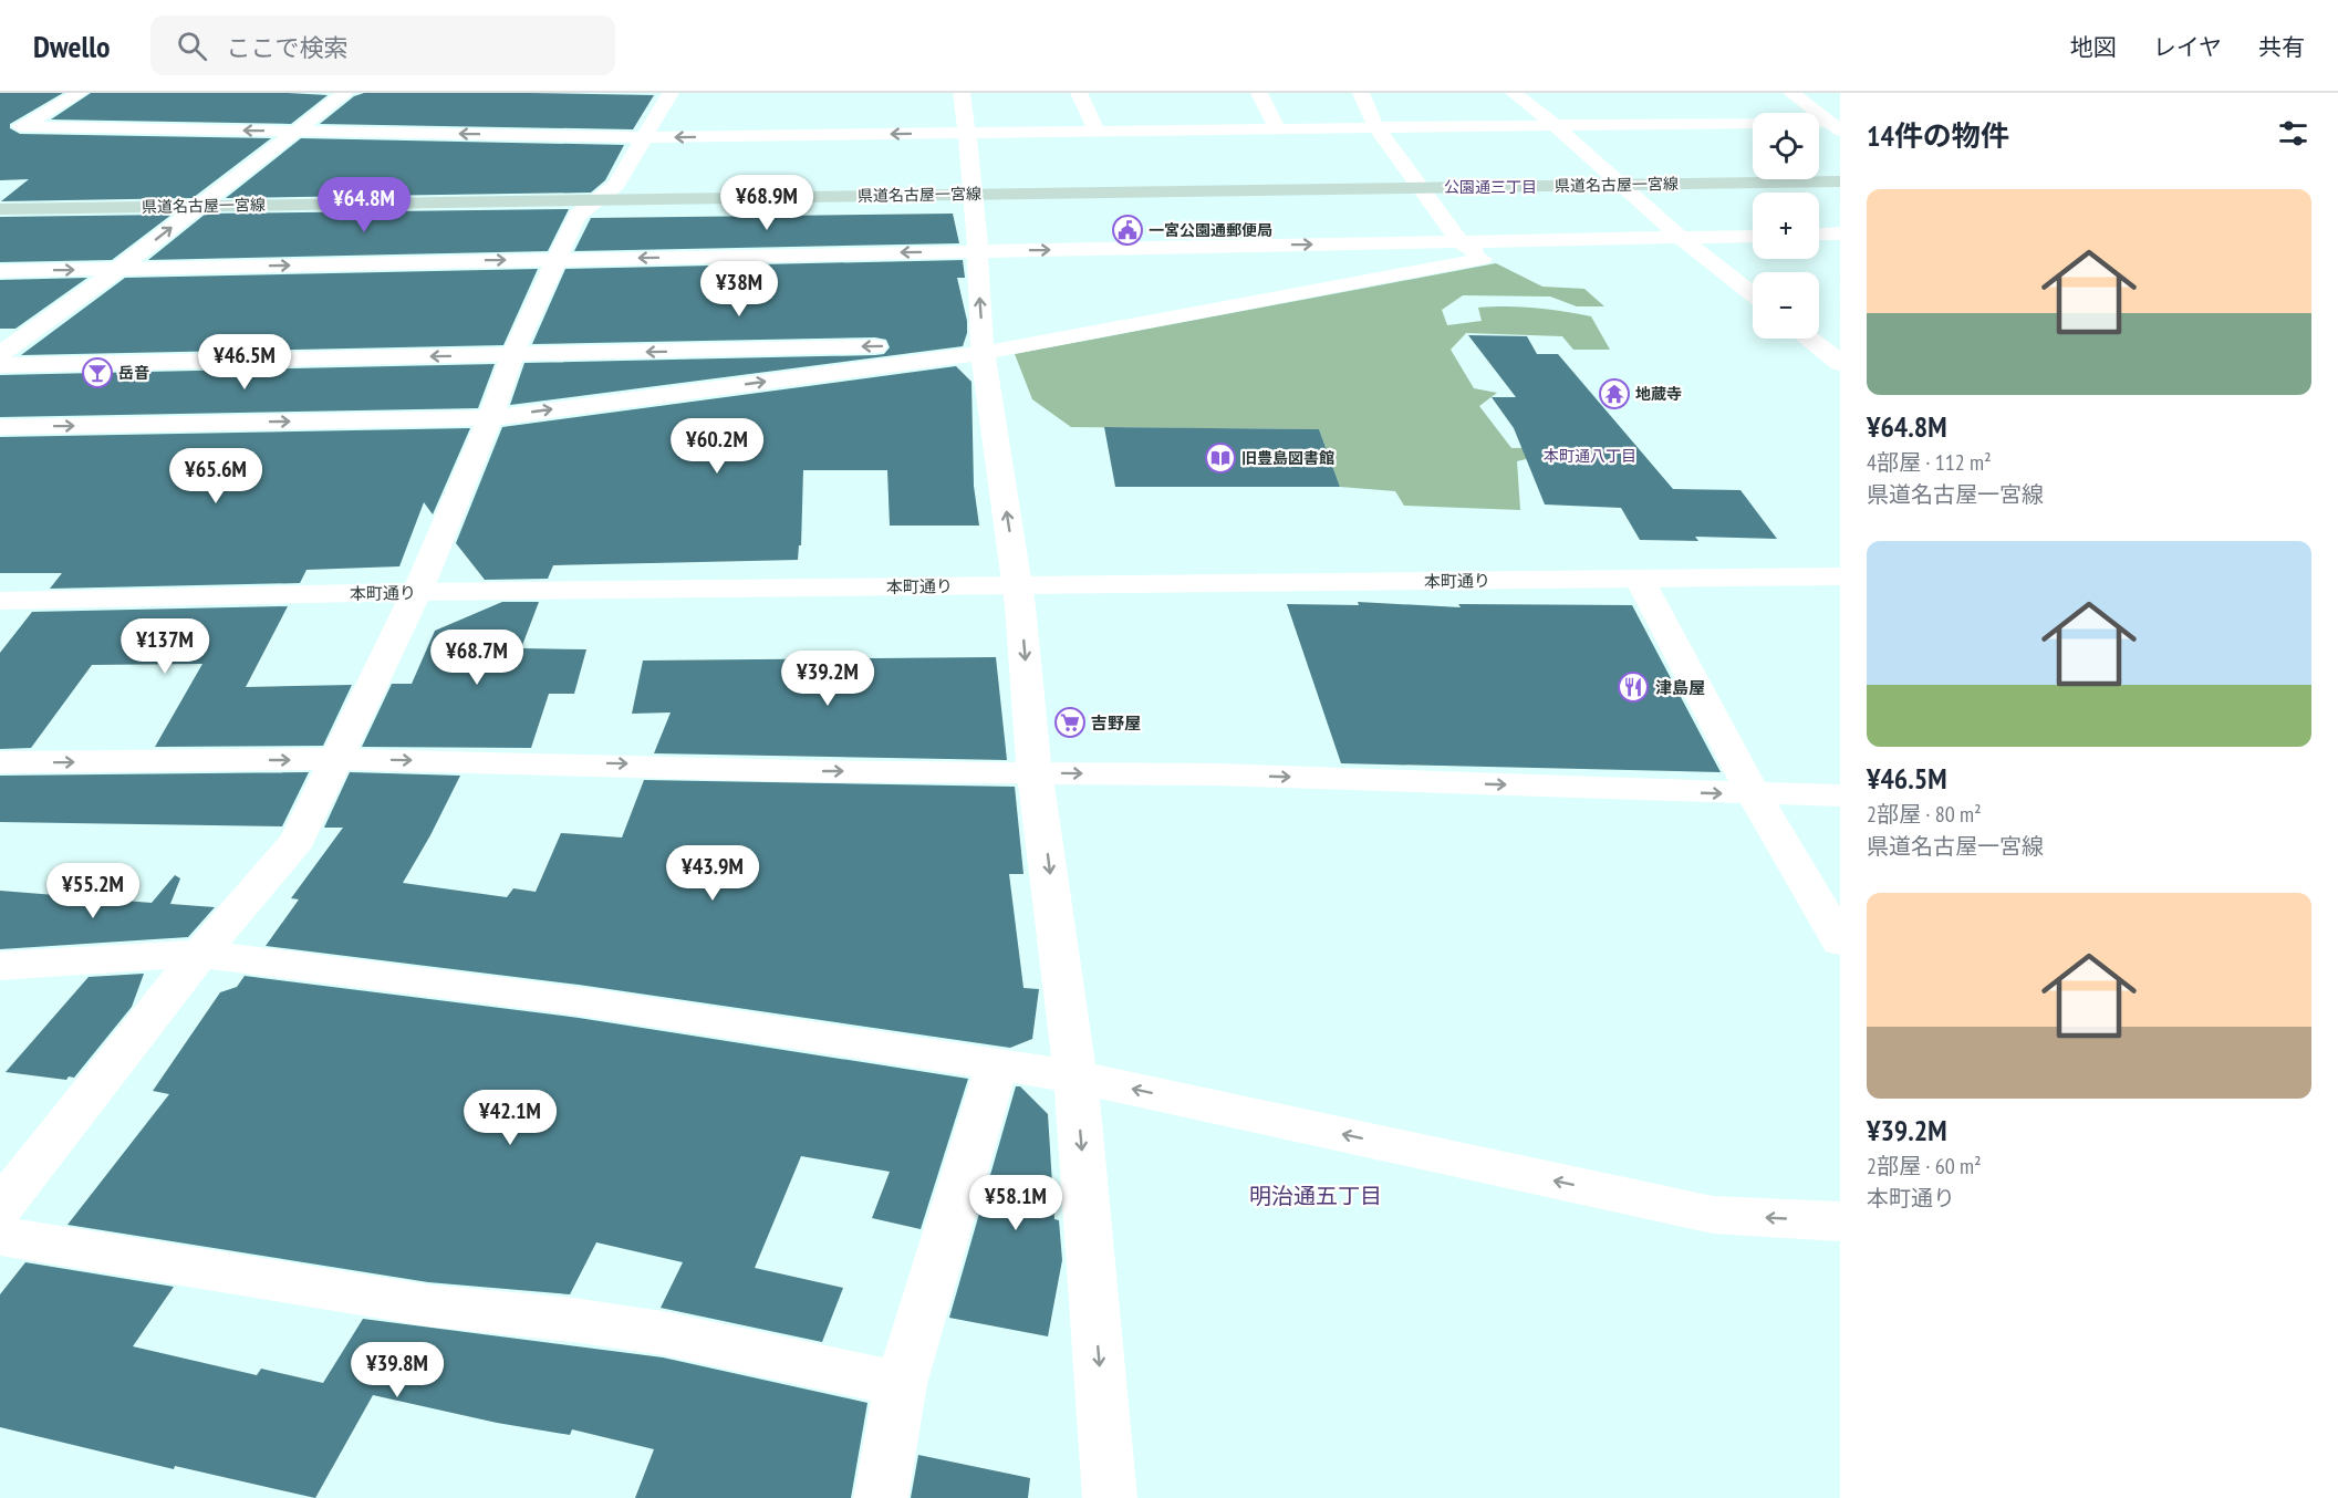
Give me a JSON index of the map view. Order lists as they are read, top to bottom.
{
  "streets": {
    "main road": ["県道名古屋一宮線"],
    "street": ["本町通り"]
  },
  "districts": ["公園通三丁目", "本町通八丁目", "明治通五丁目"],
  "places": {
    "public building": ["一宮公園通郵便局"],
    "bar": ["岳音"],
    "temple": ["地蔵寺"],
    "library": ["旧豊島図書館"],
    "restaurant": ["津島屋"],
    "supermarket": ["吉野屋"]
  },
  "page": {
    "header": "Dwello",
    "search": "ここで検索",
    "nav": ["地図", "レイヤ", "共有"],
    "heading": "14件の物件",
    "map_buttons": ["+", "−"],
    "list": [
      {
        "name": "¥64.8M",
        "note": "4部屋 · 112 m² · 県道名古屋一宮線"
      },
      {
        "name": "¥46.5M",
        "note": "2部屋 · 80 m² · 県道名古屋一宮線"
      },
      {
        "name": "¥39.2M",
        "note": "2部屋 · 60 m² · 本町通り"
      }
    ],
    "price": [
      "¥68.9M",
      "¥64.8M",
      "¥38M",
      "¥46.5M",
      "¥60.2M",
      "¥65.6M",
      "¥137M",
      "¥68.7M",
      "¥39.2M",
      "¥43.9M",
      "¥55.2M",
      "¥42.1M",
      "¥58.1M",
      "¥39.8M"
    ]
  }
}
